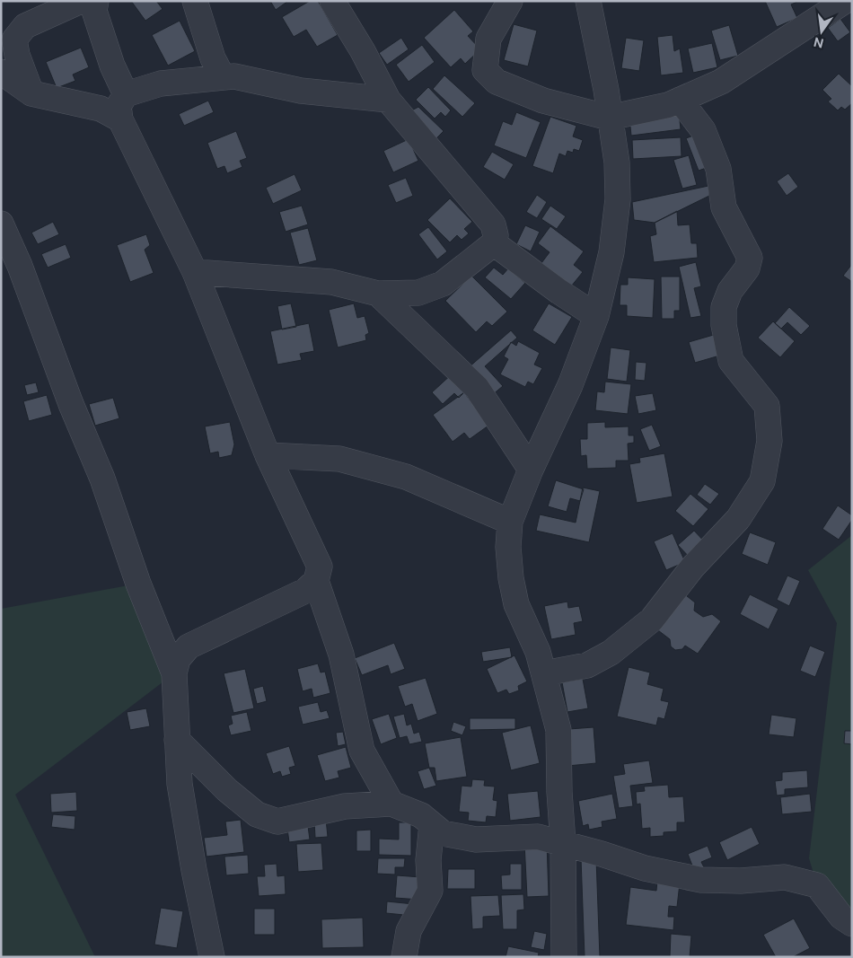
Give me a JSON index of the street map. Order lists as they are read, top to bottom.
{
  "north": "bottom"
}
